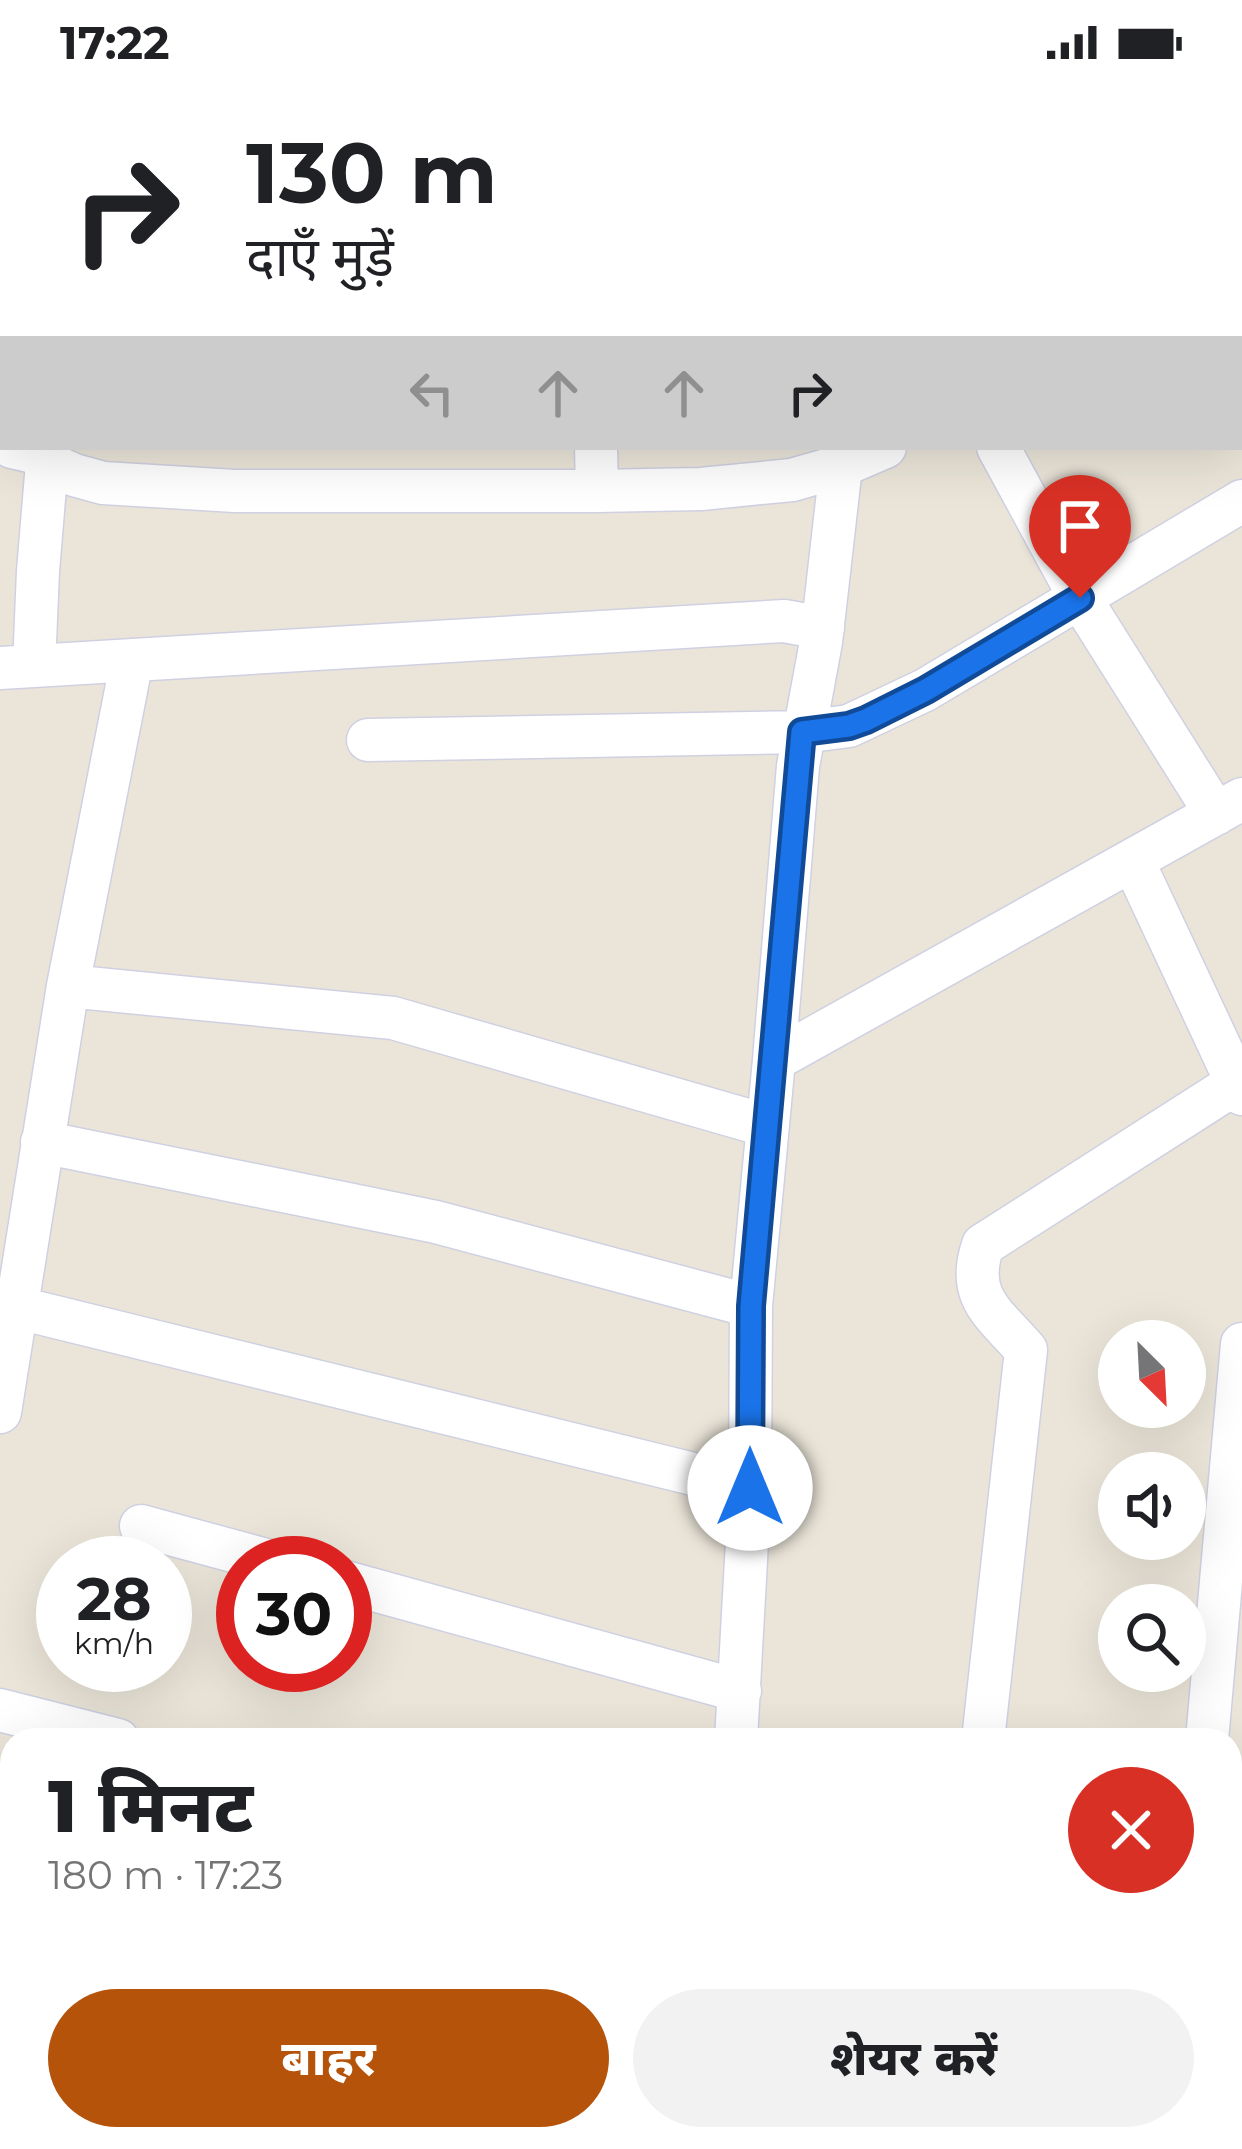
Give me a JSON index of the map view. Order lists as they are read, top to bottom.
{
  "north": "bottom right",
  "page": {
    "status": "17:22",
    "turn": ["130 m", "दाएँ मुड़ें"],
    "speed": "28 km/h",
    "limit": "30",
    "heading": ["1 मिनट", "180 m · 17:23"],
    "buttons": ["बाहर", "शेयर करें"]
  }
}
